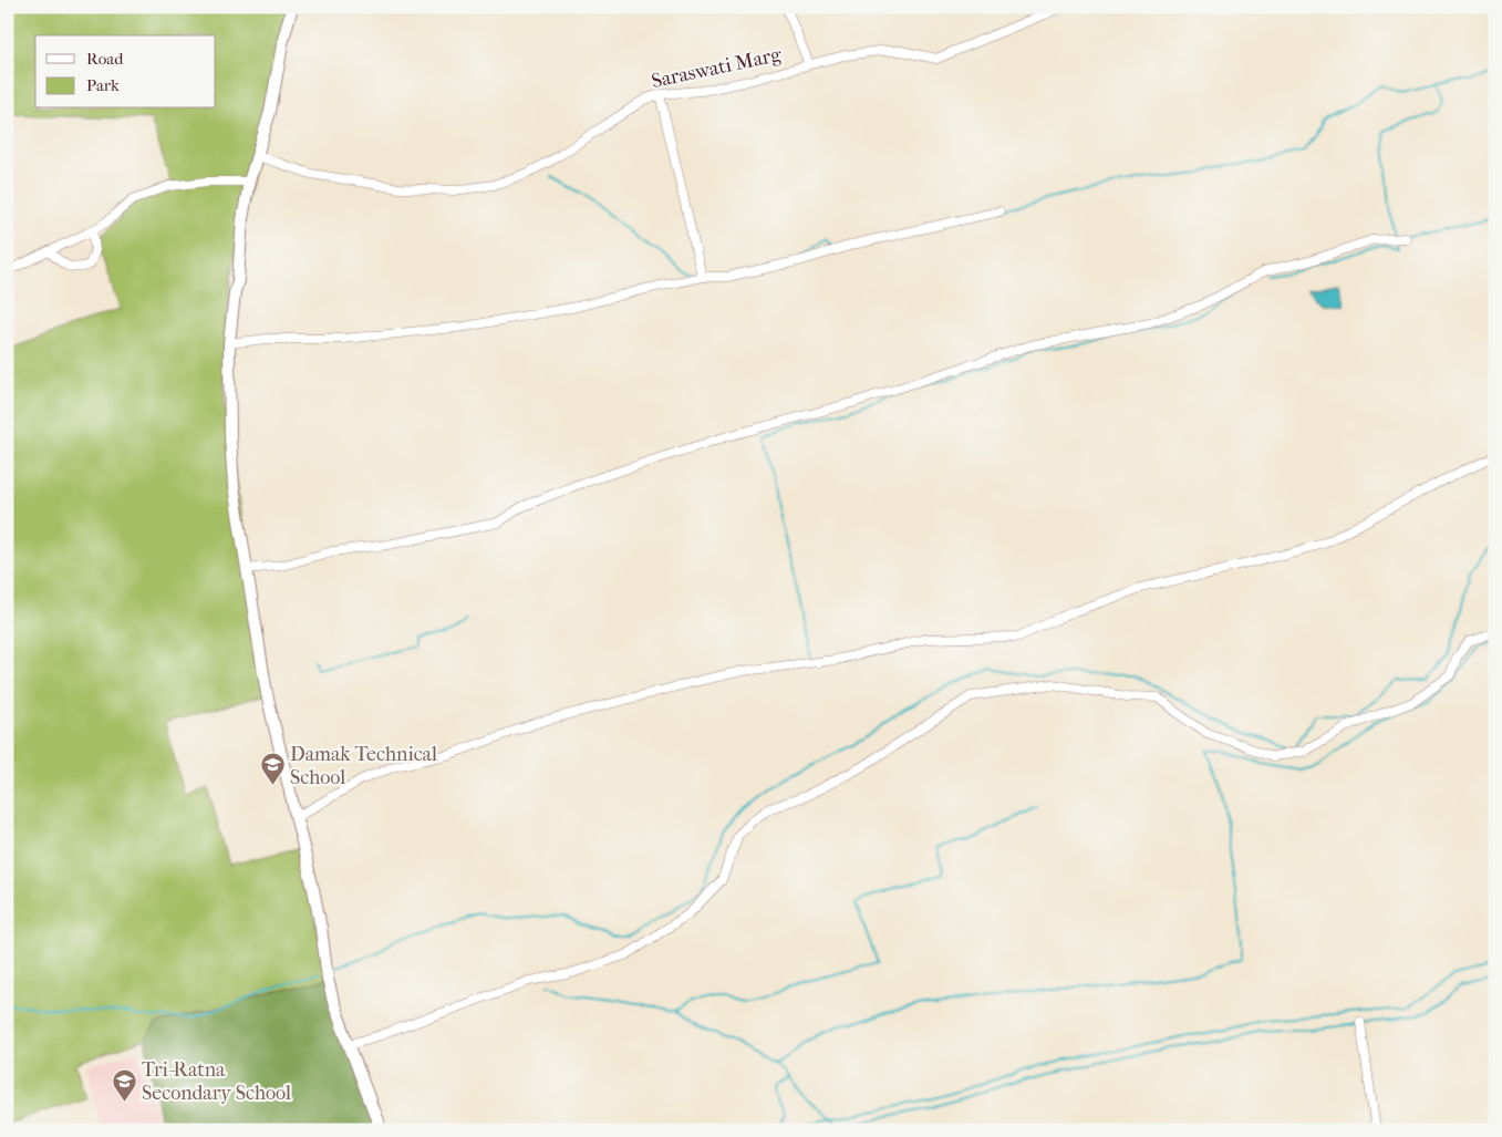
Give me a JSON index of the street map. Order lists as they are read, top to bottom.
{
  "streets": {
    "street": ["Saraswati Marg"]
  },
  "places": {
    "school or university": ["Damak Technical School", "Tri-Ratna Secondary School"]
  },
  "legend": ["Road", "Park"]
}
